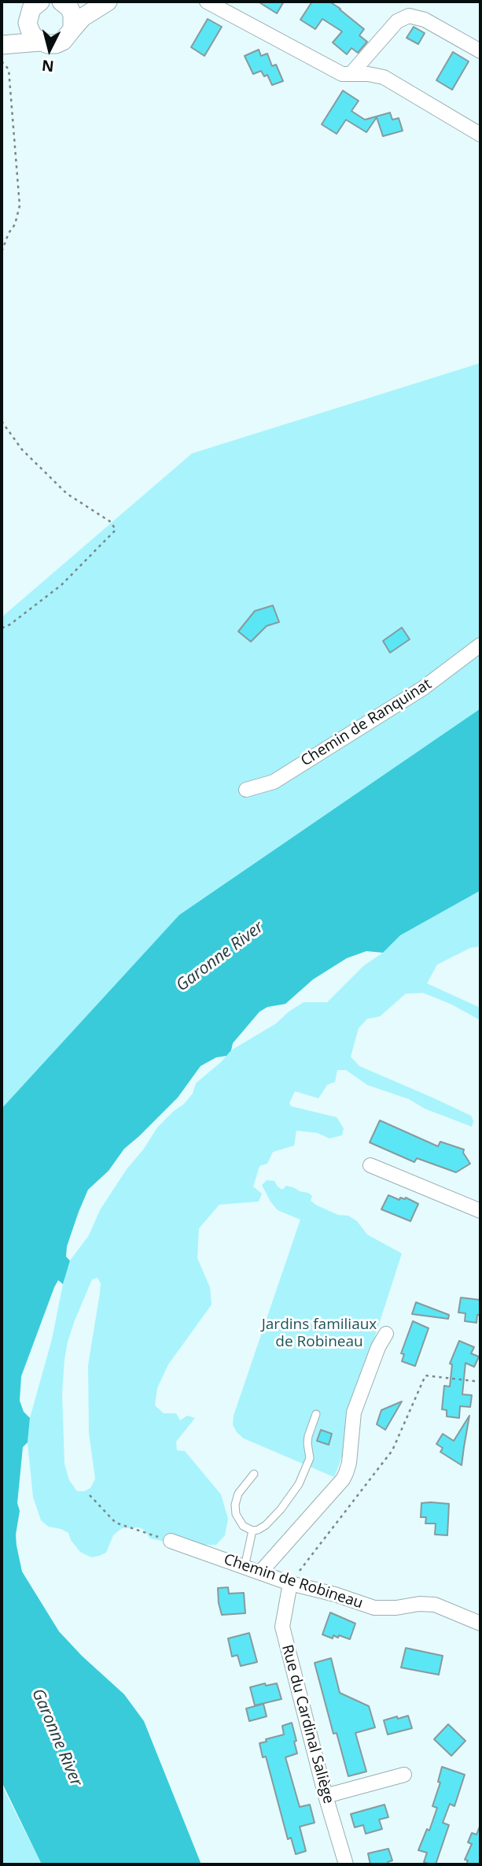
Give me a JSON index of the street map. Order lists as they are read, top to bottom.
{
  "streets": {
    "street": ["Chemin de Ranquinat", "Chemin de Robineau", "Rue du Cardinal Saliège"]
  },
  "crossings": [
    ["Chemin de Robineau", "Rue du Cardinal Saliège"]
  ],
  "water": ["Garonne River"],
  "parks": ["Jardins familiaux de Robineau"],
  "north": "bottom"
}
